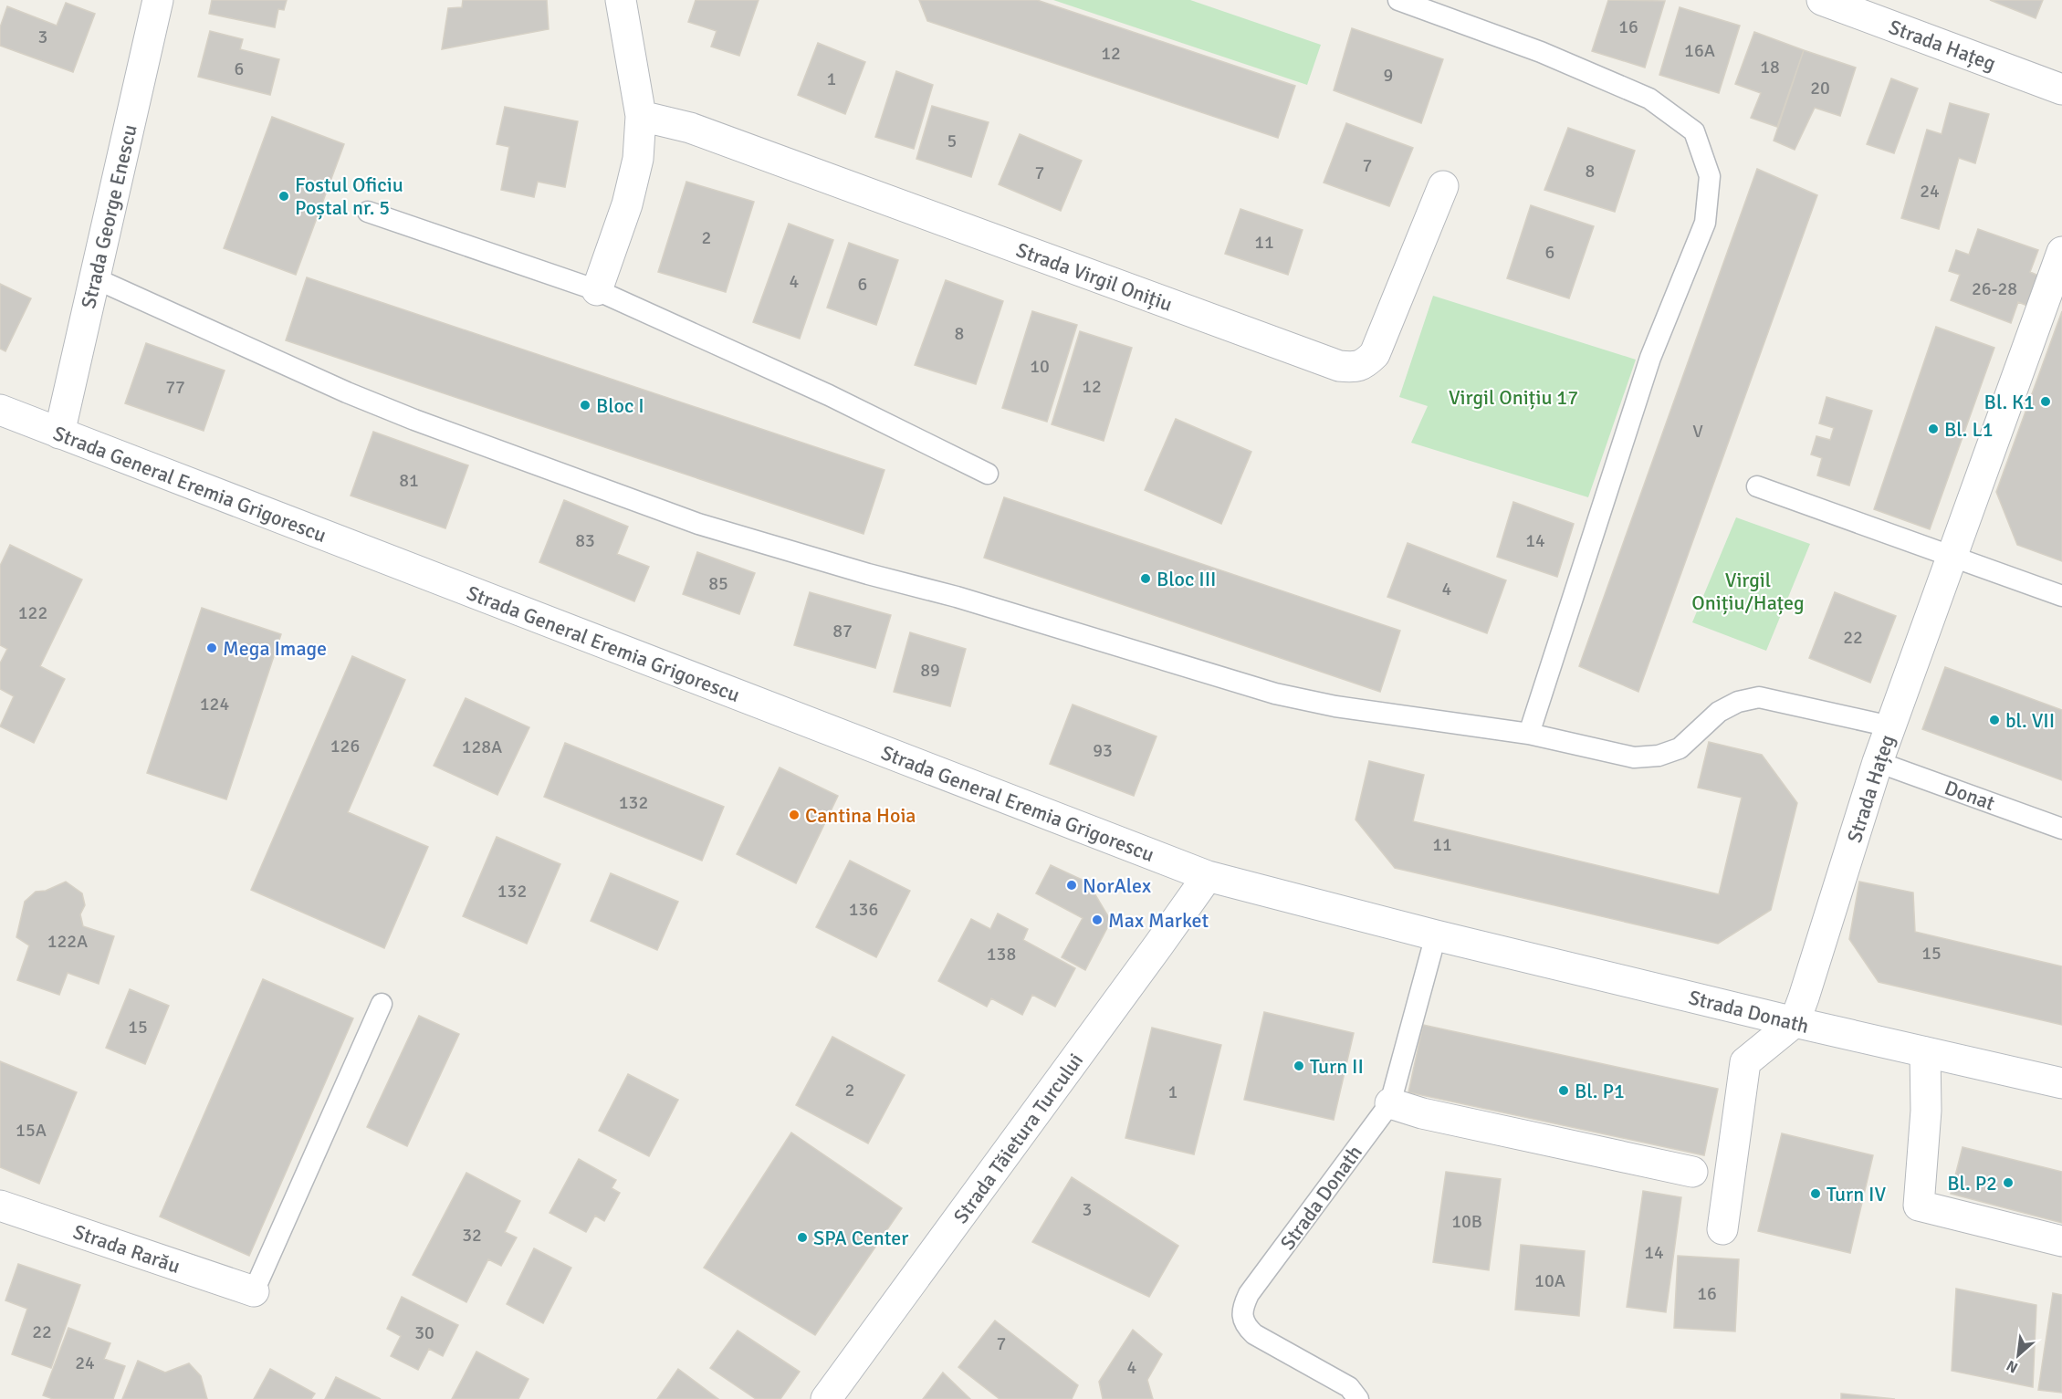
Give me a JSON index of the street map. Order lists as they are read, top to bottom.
{
  "streets": {
    "street": [
      "Strada Hațeg",
      "Strada George Enescu",
      "Strada Virgil Onițiu",
      "Strada General Eremia Grigorescu",
      "Strada Donath",
      "Strada Tăietura Turcului",
      "Strada Rarău"
    ],
    "lane": ["Donat"]
  },
  "crossings": [
    ["Strada Hațeg", "Donat"],
    ["Strada Hațeg", "Strada Donath"],
    ["Strada George Enescu", "Strada General Eremia Grigorescu"],
    ["Strada General Eremia Grigorescu", "Strada Donath"],
    ["Strada General Eremia Grigorescu", "Strada Tăietura Turcului"],
    ["Strada Donath", "Strada Tăietura Turcului"]
  ],
  "parks": ["Virgil Onițiu 17", "Virgil Onițiu/Hațeg"],
  "places": [
    "Fostul Oficiu Poștal nr. 5",
    "Bl. K1",
    "Bloc I",
    "Bl. L1",
    "Bloc III",
    "Mega Image",
    "bl. VII",
    "Cantina Hoia",
    "NorAlex",
    "Max Market",
    "Turn II",
    "Bl. P1",
    "Bl. P2",
    "Turn IV",
    "SPA Center"
  ],
  "house_numbers": [
    "16",
    "3",
    "16A",
    "12",
    "18",
    "6",
    "9",
    "1",
    "20",
    "5",
    "7",
    "8",
    "7",
    "24",
    "2",
    "11",
    "6",
    "4",
    "6",
    "26-28",
    "8",
    "10",
    "12",
    "77",
    "V",
    "81",
    "83",
    "14",
    "85",
    "4",
    "122",
    "87",
    "22",
    "89",
    "124",
    "126",
    "128A",
    "93",
    "132",
    "11",
    "132",
    "136",
    "122A",
    "15",
    "138",
    "15",
    "2",
    "1",
    "15A",
    "3",
    "10B",
    "32",
    "14",
    "10A",
    "16",
    "22",
    "30",
    "7",
    "24",
    "4"
  ],
  "north": "bottom left"
}
